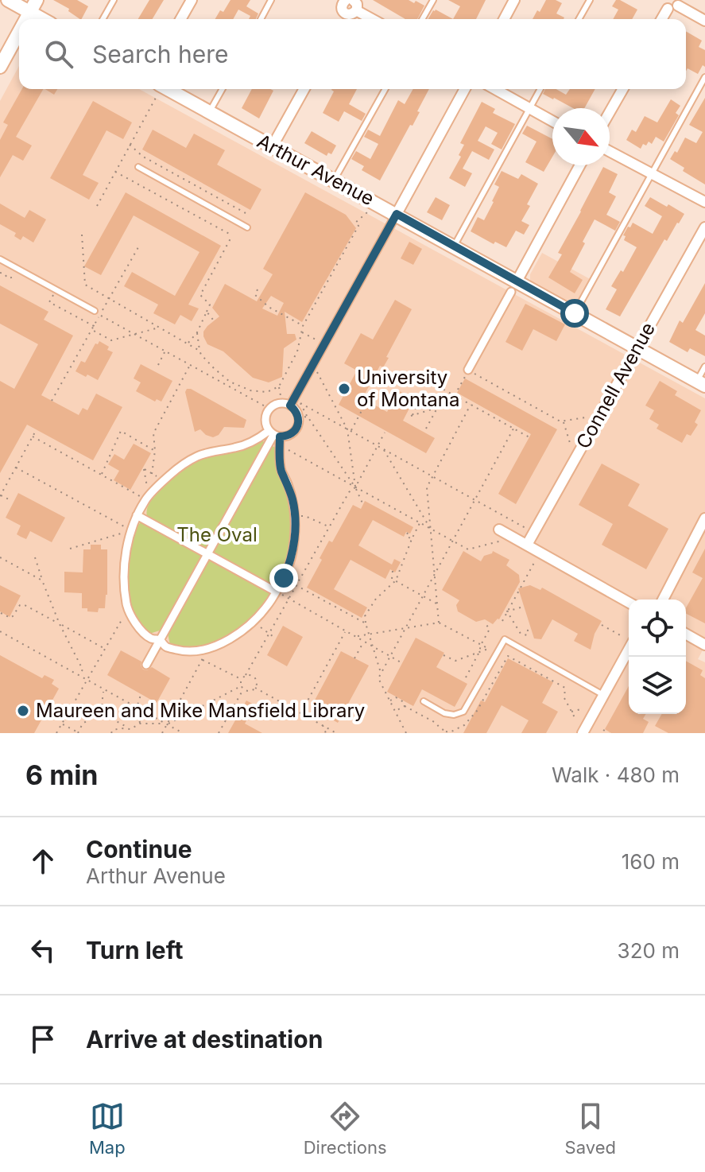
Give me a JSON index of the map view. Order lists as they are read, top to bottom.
{
  "streets": {
    "street": ["Arthur Avenue", "Connell Avenue"]
  },
  "crossings": [
    ["Arthur Avenue", "Connell Avenue"]
  ],
  "parks": ["The Oval"],
  "places": ["University of Montana", "Maureen and Mike Mansfield Library"],
  "north": "bottom right",
  "page": {
    "search": "Search here",
    "heading": ["6 min", "Walk · 480 m"],
    "list": [
      ["Continue", "Arthur Avenue", "160 m"],
      ["Turn left", "320 m"],
      "Arrive at destination"
    ],
    "nav": ["Map", "Directions", "Saved"]
  }
}
